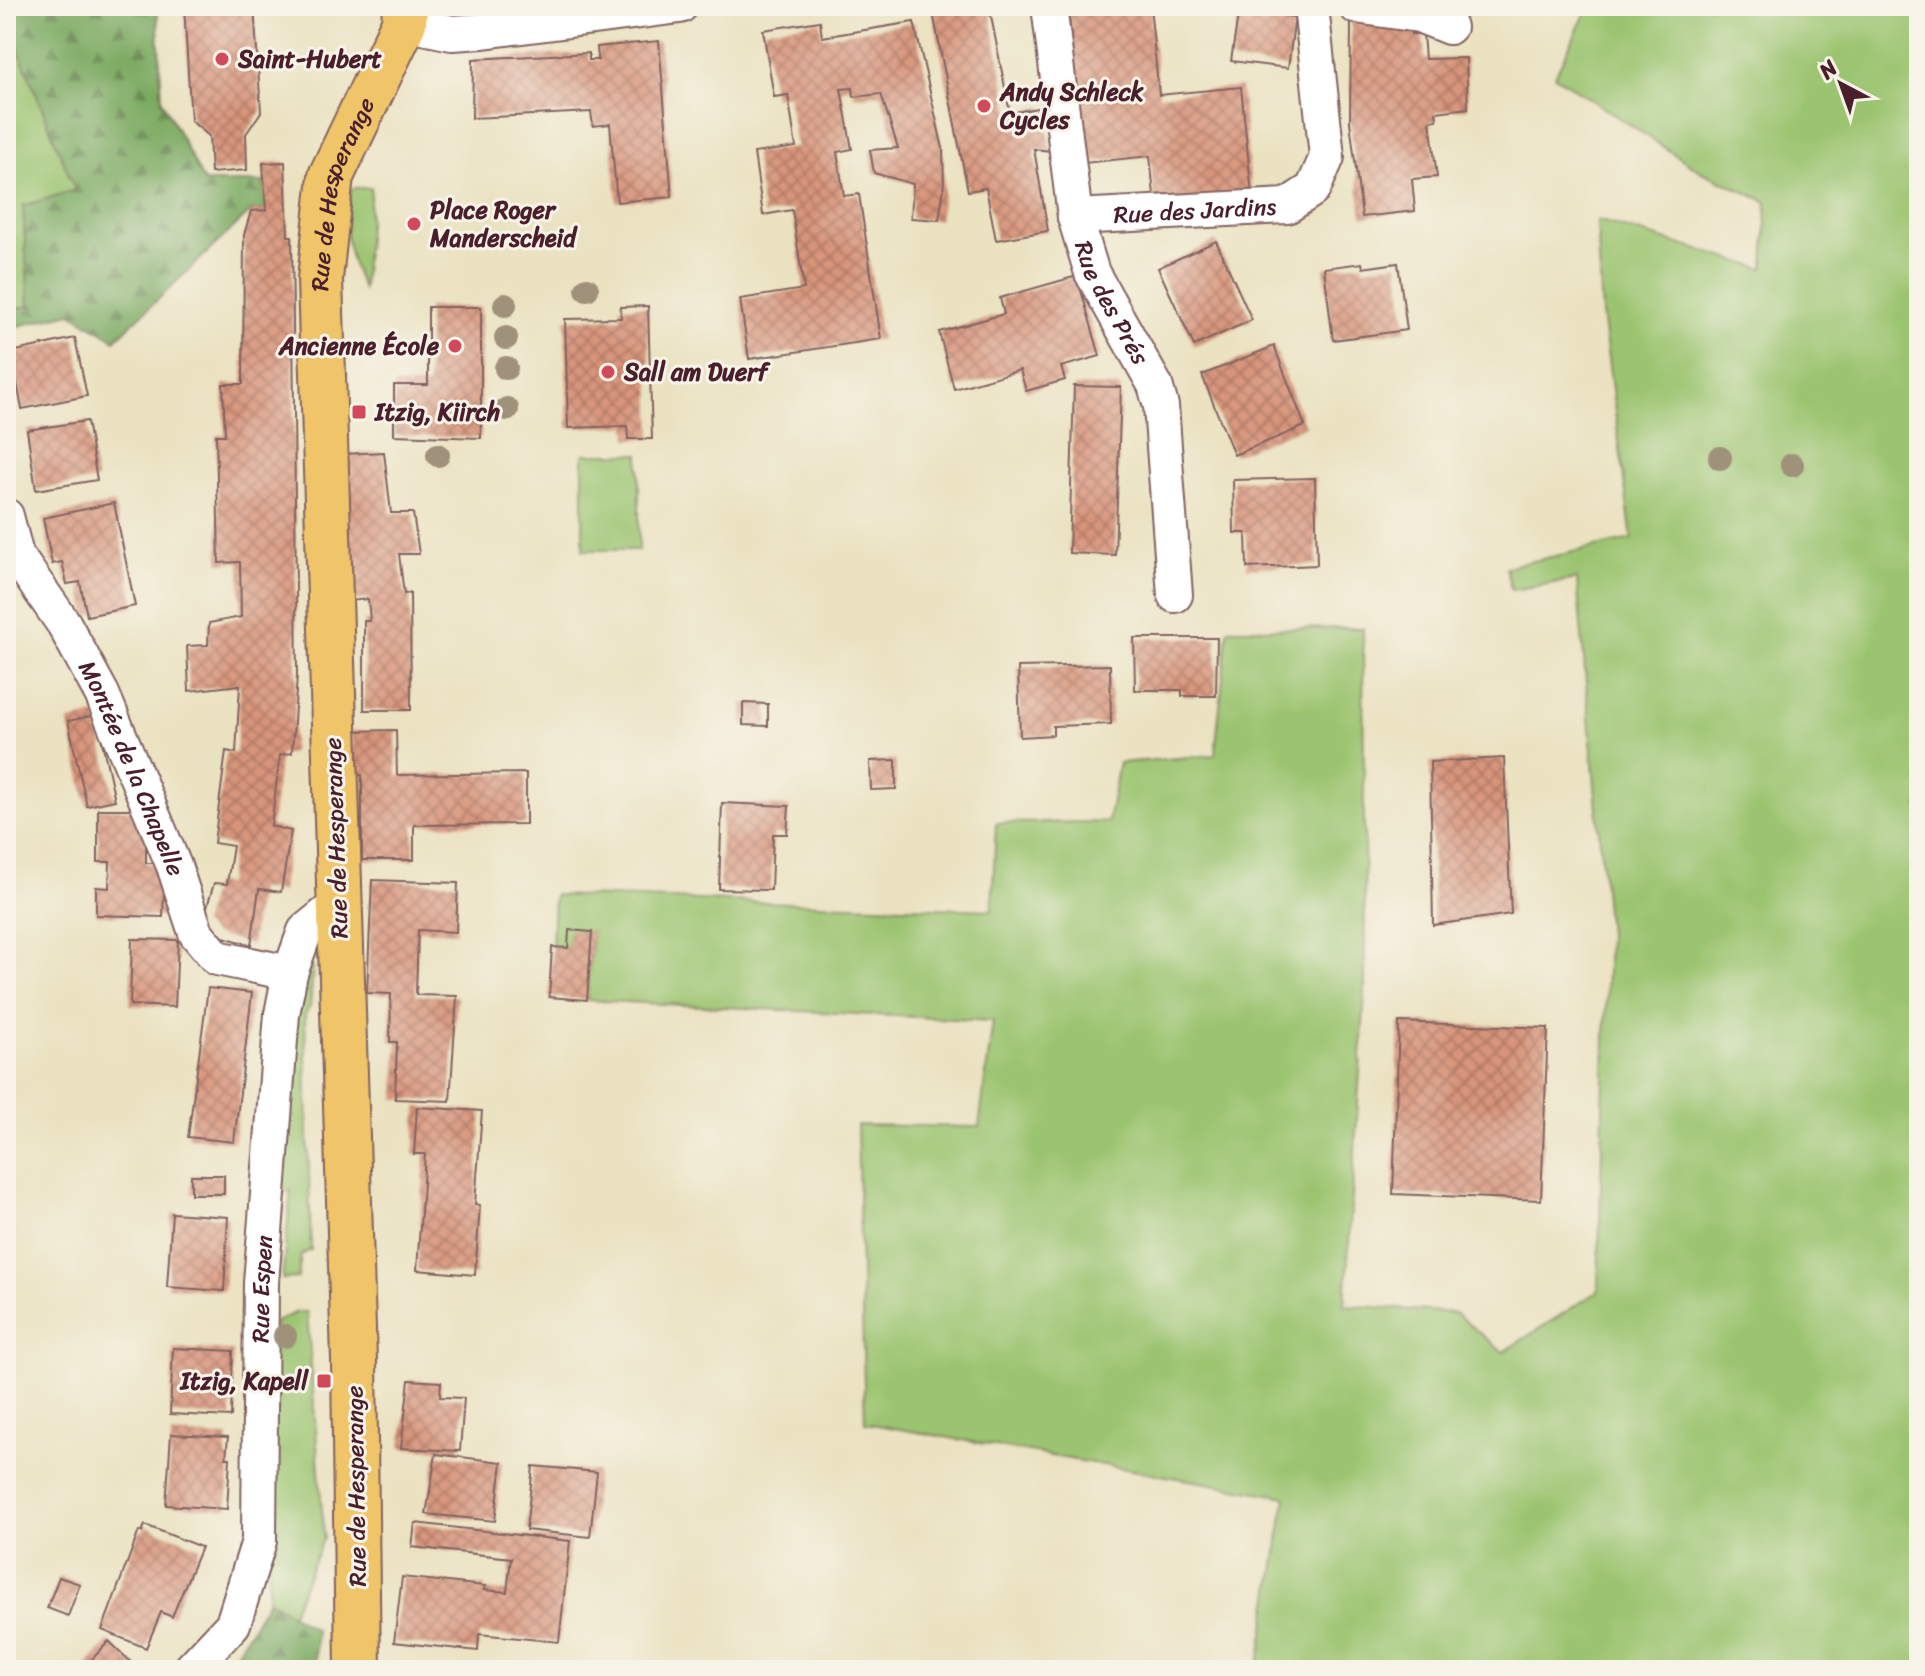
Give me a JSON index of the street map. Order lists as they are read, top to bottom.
{
  "streets": {
    "main road": ["Rue de Hesperange"],
    "street": [
      "Rue des Jardins",
      "Rue des Prés",
      "Montée de la Chapelle",
      "Rue Espen"
    ]
  },
  "crossings": [
    ["Rue de Hesperange", "Rue Espen"],
    ["Rue des Jardins", "Rue des Prés"],
    ["Montée de la Chapelle", "Rue Espen"]
  ],
  "places": {
    "other": [
      "Saint-Hubert",
      "Andy Schleck Cycles",
      "Place Roger Manderscheid",
      "Ancienne École",
      "Sall am Duerf"
    ],
    "transit": ["Itzig, Kiirch", "Itzig, Kapell"]
  },
  "north": "top left"
}
